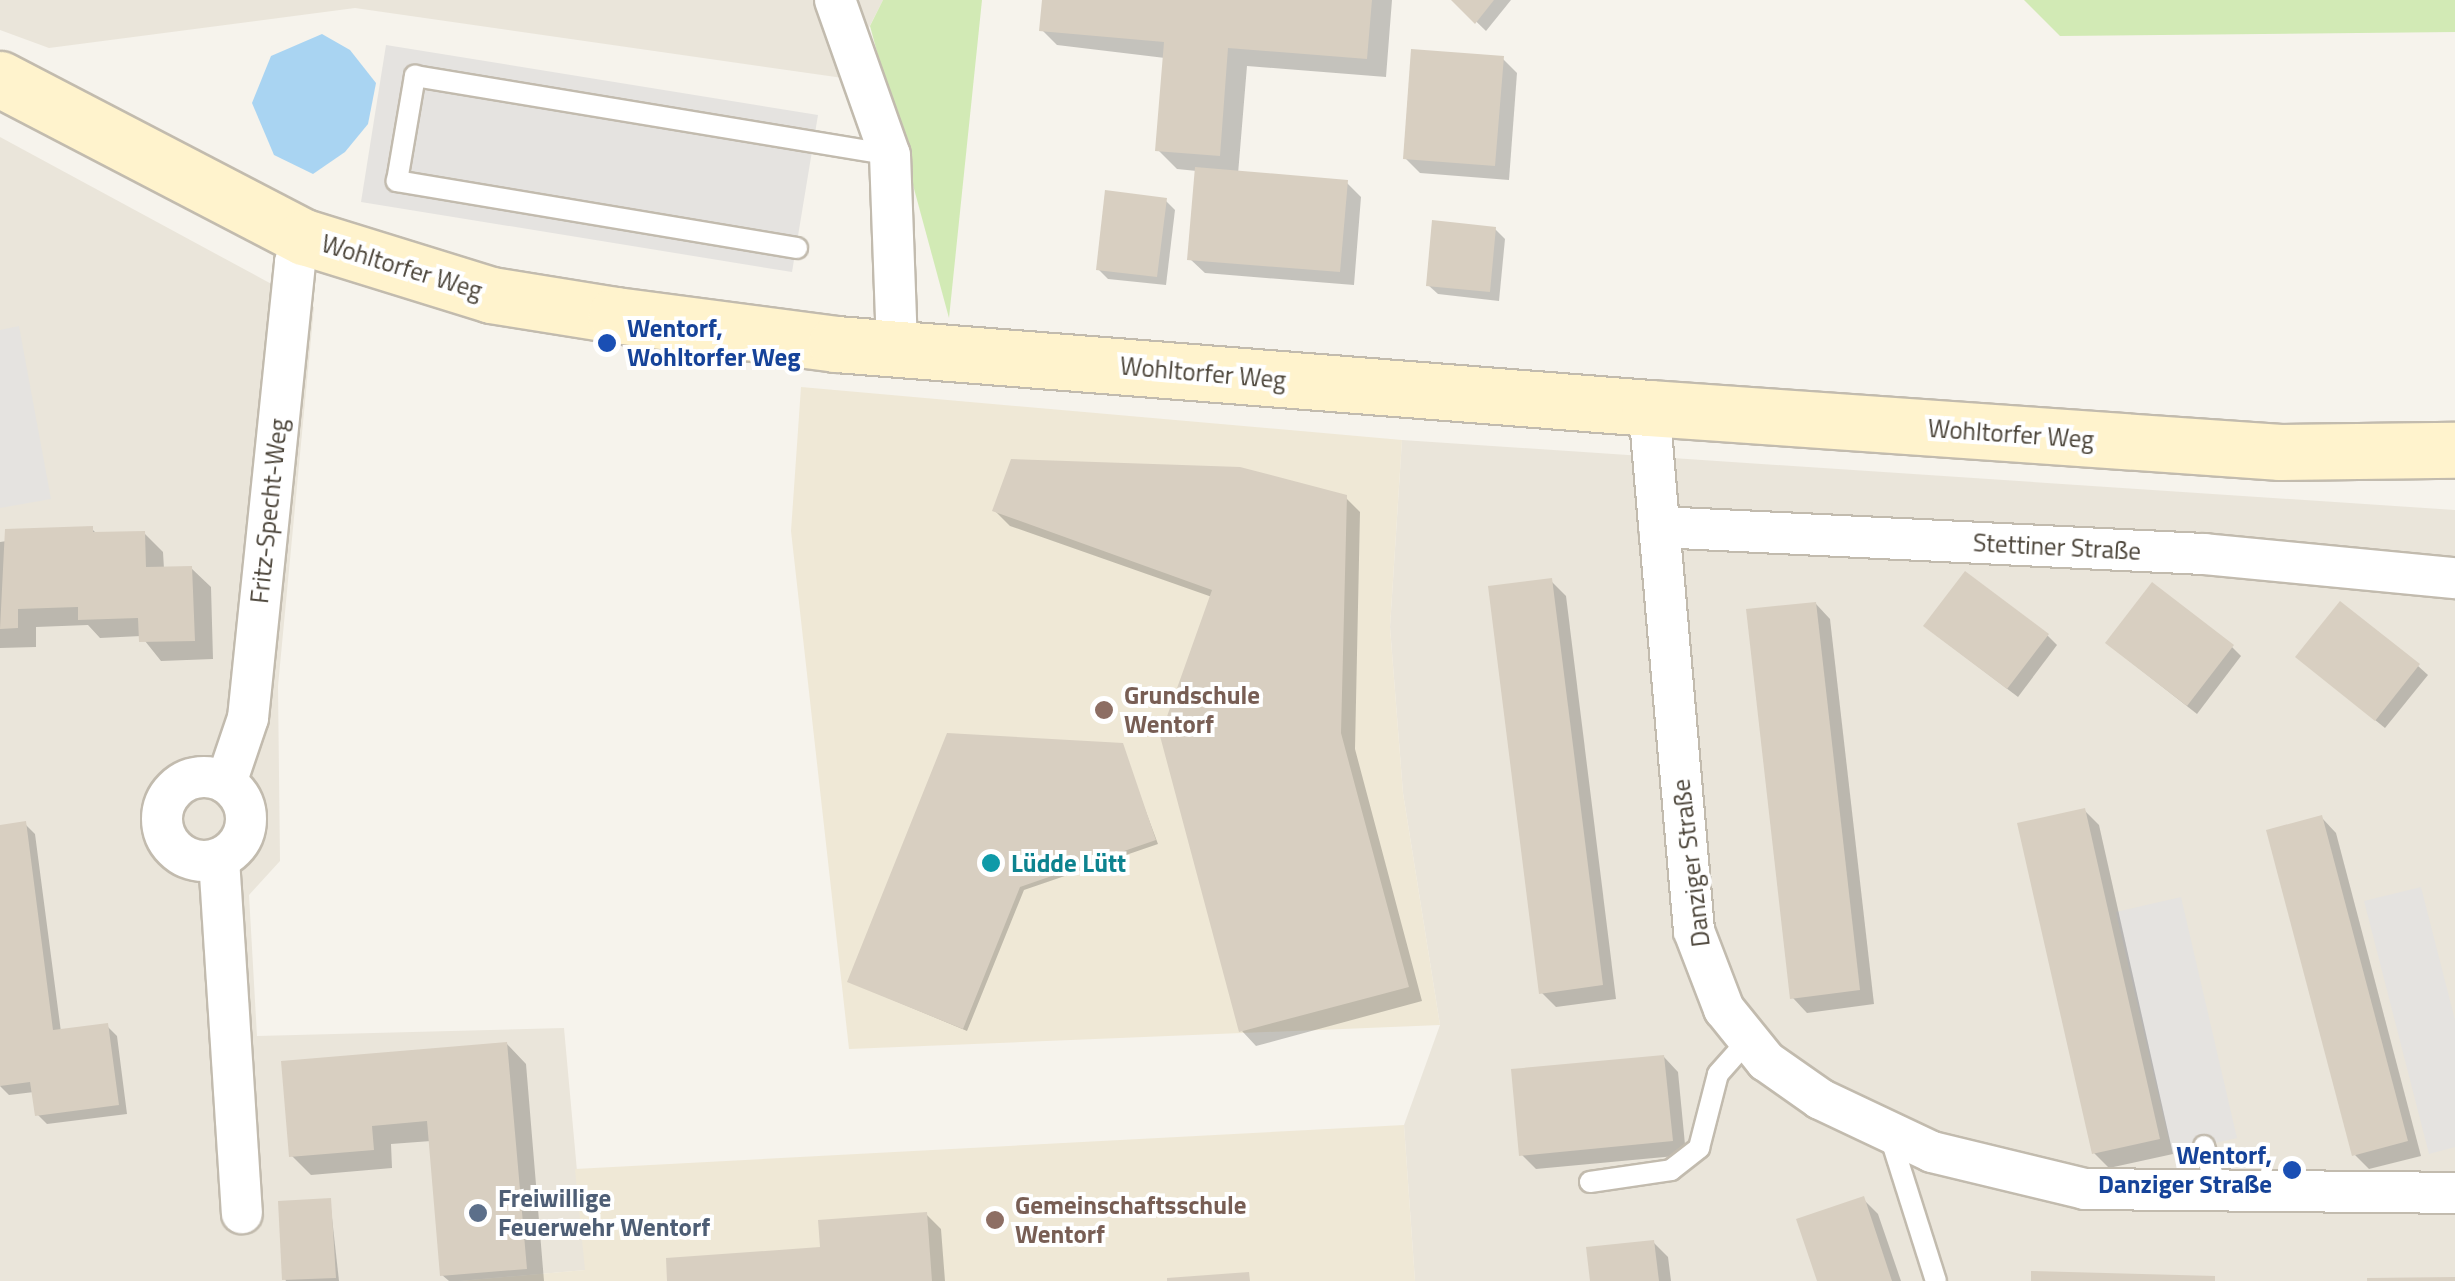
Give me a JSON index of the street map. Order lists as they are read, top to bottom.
{
  "streets": {
    "main road": ["Wohltorfer Weg"],
    "street": ["Fritz-Specht-Weg", "Stettiner Straße", "Danziger Straße"]
  },
  "crossings": [
    ["Wohltorfer Weg", "Fritz-Specht-Weg"],
    ["Wohltorfer Weg", "Danziger Straße"],
    ["Stettiner Straße", "Danziger Straße"]
  ],
  "places": [
    "Wentorf, Wohltorfer Weg",
    "Grundschule Wentorf",
    "Lüdde Lütt",
    "Wentorf, Danziger Straße",
    "Freiwillige Feuerwehr Wentorf",
    "Gemeinschaftsschule Wentorf"
  ]
}
